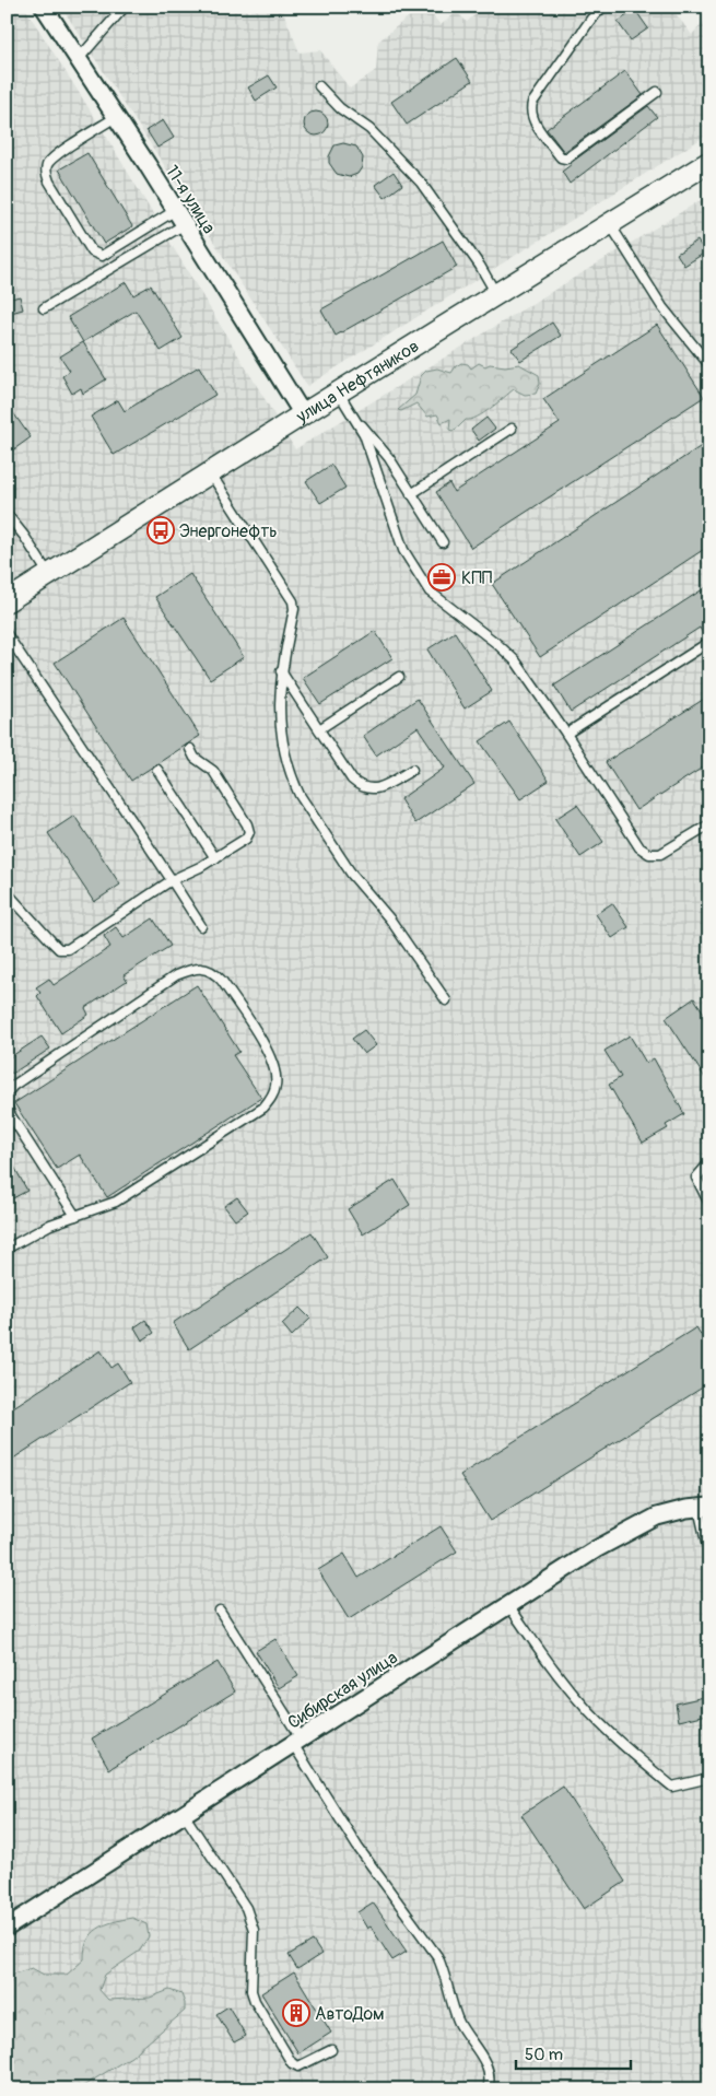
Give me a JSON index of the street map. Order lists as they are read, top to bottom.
{
  "streets": {
    "street": ["11-я улица", "улица Нефтяников", "Сибирская улица"]
  },
  "crossings": [
    ["11-я улица", "улица Нефтяников"]
  ],
  "places": {
    "bus stop": ["Энергонефть"],
    "office": ["КПП"],
    "building": ["АвтоДом"]
  },
  "scale_bar": "50 m"
}
